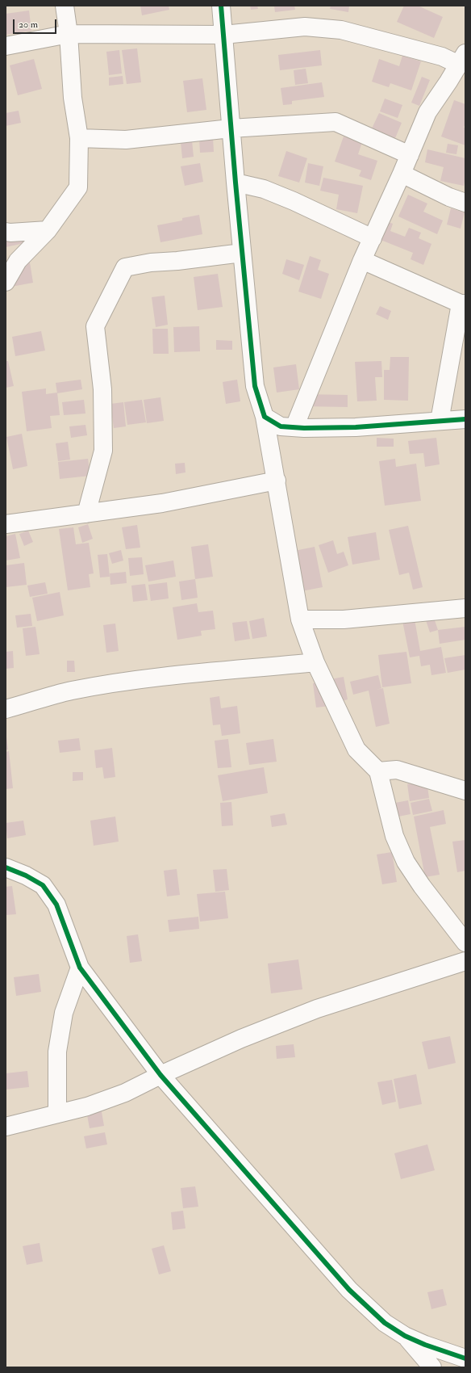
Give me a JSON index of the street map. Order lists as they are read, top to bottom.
{
  "scale_bar": "20 m"
}
